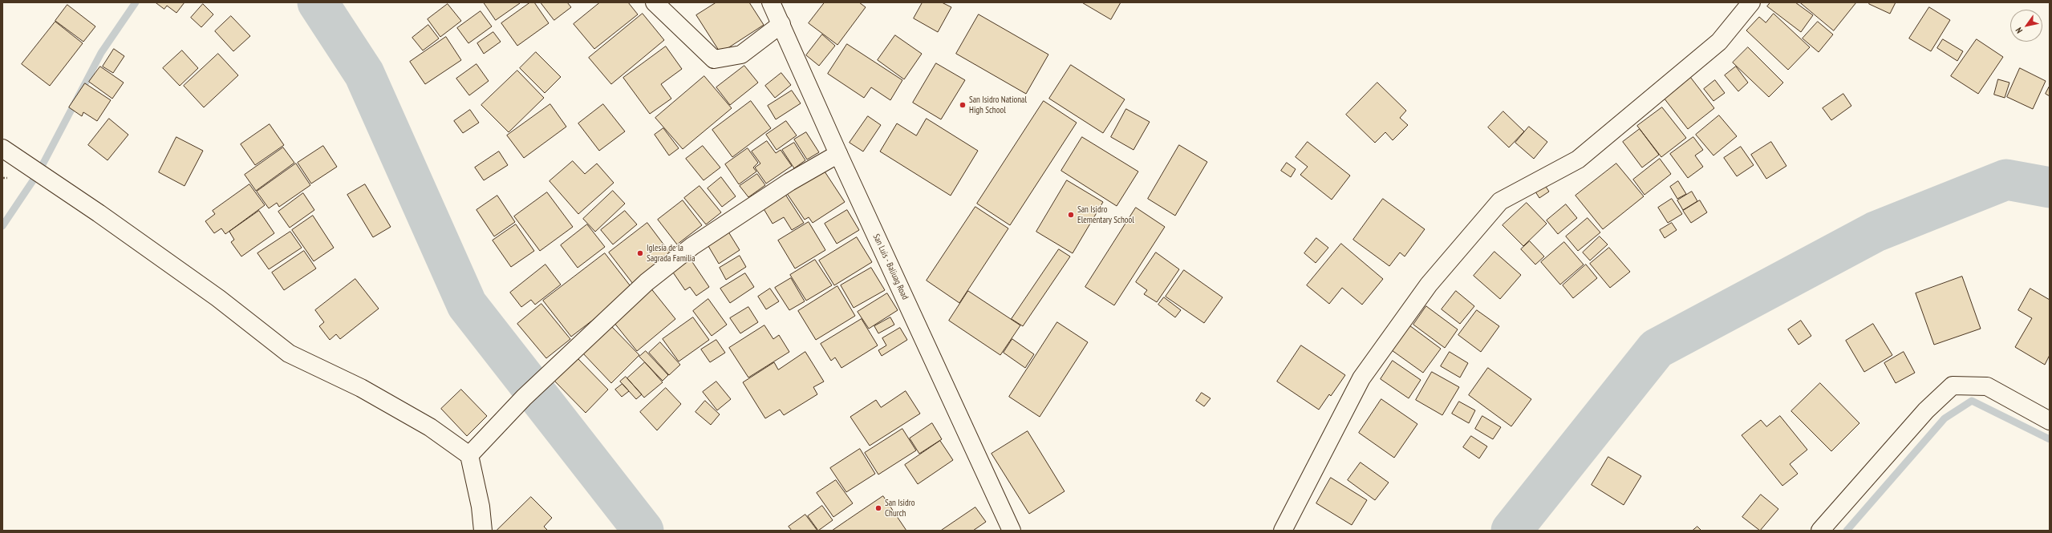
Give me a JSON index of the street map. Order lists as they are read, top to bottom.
{
  "streets": {
    "street": ["San Luis - Baliuag Road"]
  },
  "places": [
    "San Isidro National High School",
    "San Isidro Elementary School",
    "Iglesia de la Sagrada Familia",
    "San Isidro Church"
  ],
  "north": "bottom left"
}
